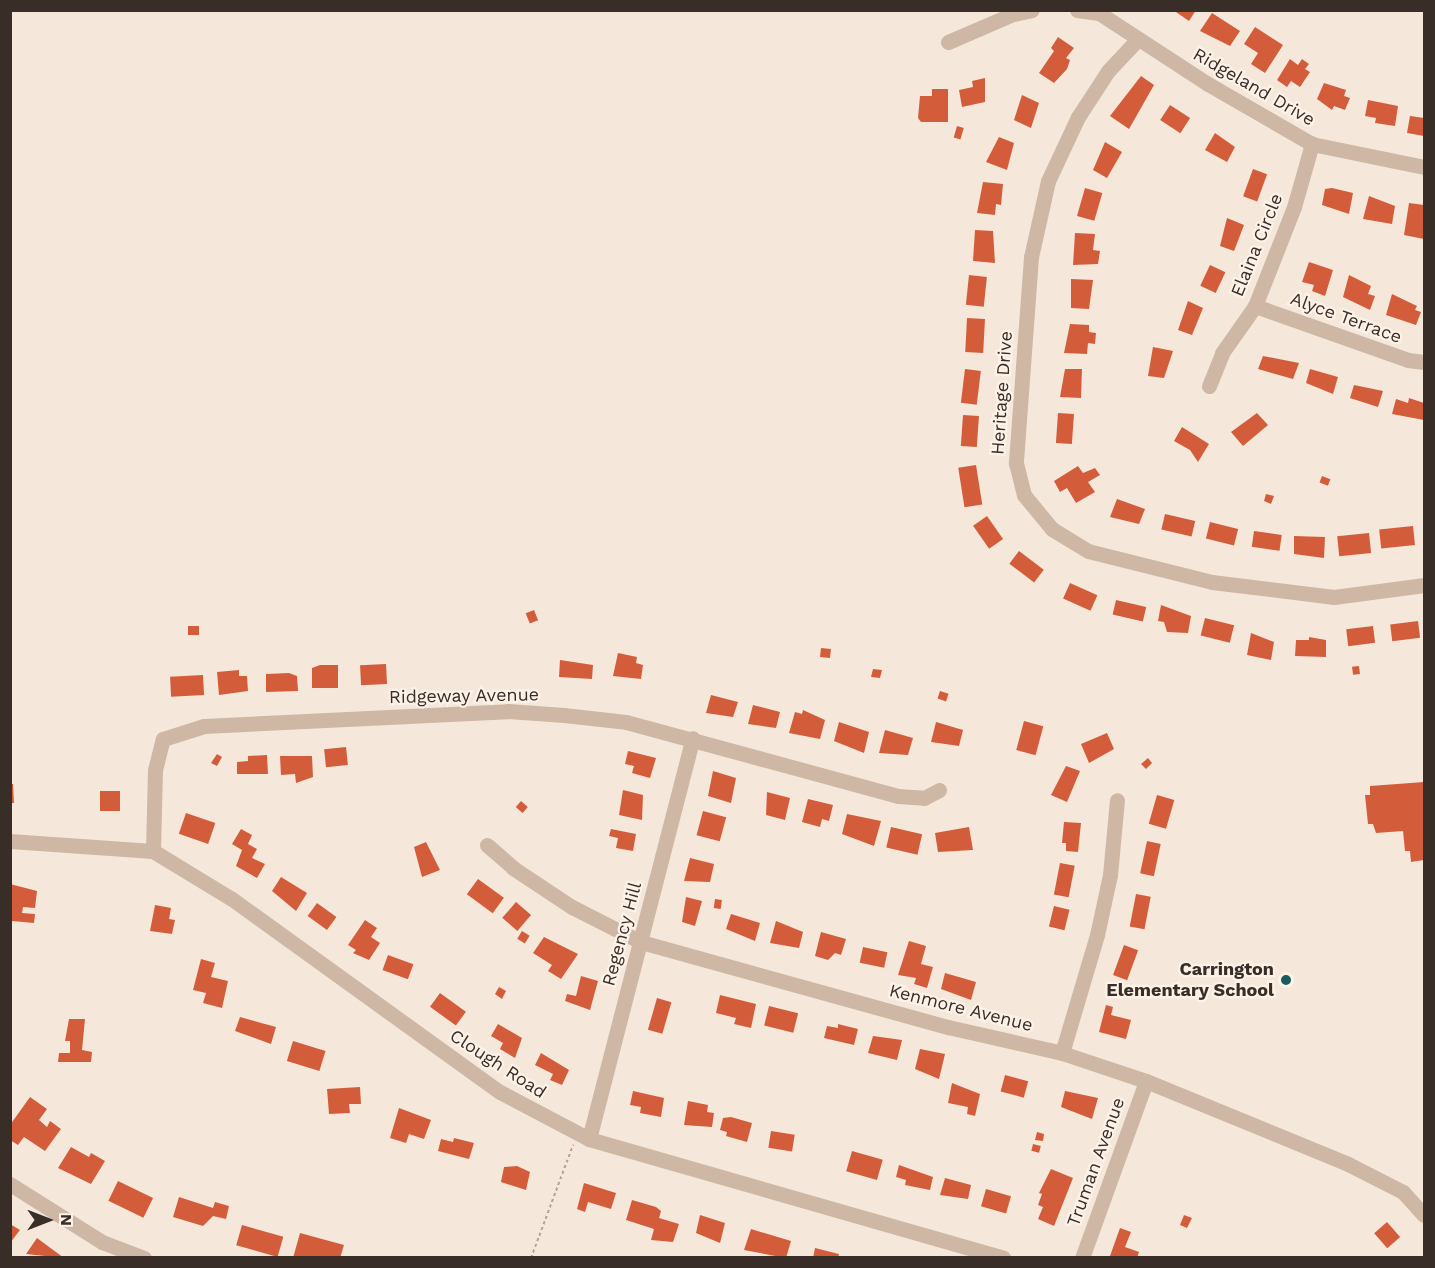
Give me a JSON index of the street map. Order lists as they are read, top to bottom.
{
  "streets": {
    "street": [
      "Ridgeland Drive",
      "Elaina Circle",
      "Alyce Terrace",
      "Heritage Drive",
      "Ridgeway Avenue",
      "Regency Hill",
      "Kenmore Avenue",
      "Clough Road",
      "Truman Avenue"
    ]
  },
  "crossings": [
    ["Ridgeland Drive", "Elaina Circle"],
    ["Ridgeland Drive", "Heritage Drive"],
    ["Elaina Circle", "Alyce Terrace"],
    ["Ridgeway Avenue", "Regency Hill"],
    ["Ridgeway Avenue", "Clough Road"],
    ["Regency Hill", "Kenmore Avenue"],
    ["Regency Hill", "Clough Road"],
    ["Kenmore Avenue", "Truman Avenue"]
  ],
  "places": ["Carrington Elementary School"],
  "north": "right"
}
